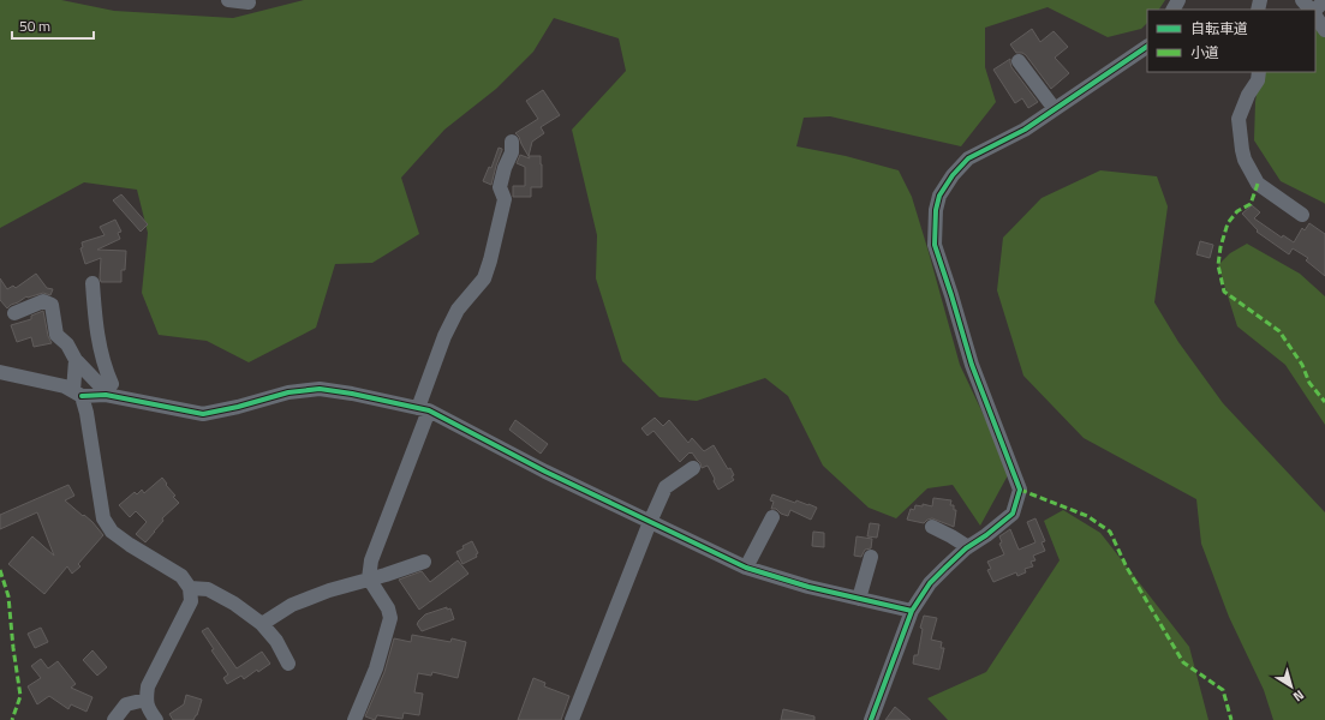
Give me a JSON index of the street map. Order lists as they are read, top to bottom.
{
  "legend": ["自転車道", "小道"],
  "scale_bar": "50 m",
  "north": "bottom right"
}
